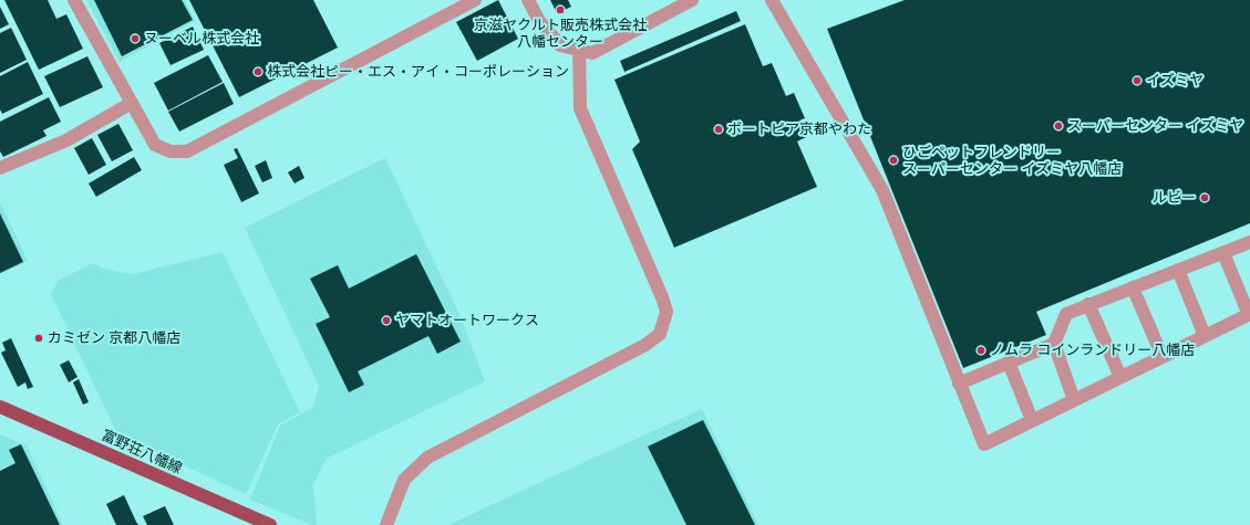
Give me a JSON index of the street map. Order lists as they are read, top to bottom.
{
  "streets": {
    "main road": ["富野荘八幡線"]
  },
  "places": [
    "京滋ヤクルト販売株式会社 八幡センター",
    "ヌーベル株式会社",
    "株式会社ピー・エス・アイ・コーポレーション",
    "イズミヤ",
    "スーパーセンター イズミヤ",
    "ボートピア京都やわた",
    "ひごペットフレンドリー スーパーセンター イズミヤ八幡店",
    "ルビー",
    "ヤマトオートワークス",
    "カミゼン 京都八幡店",
    "ノムラ コインランドリー八幡店"
  ]
}
